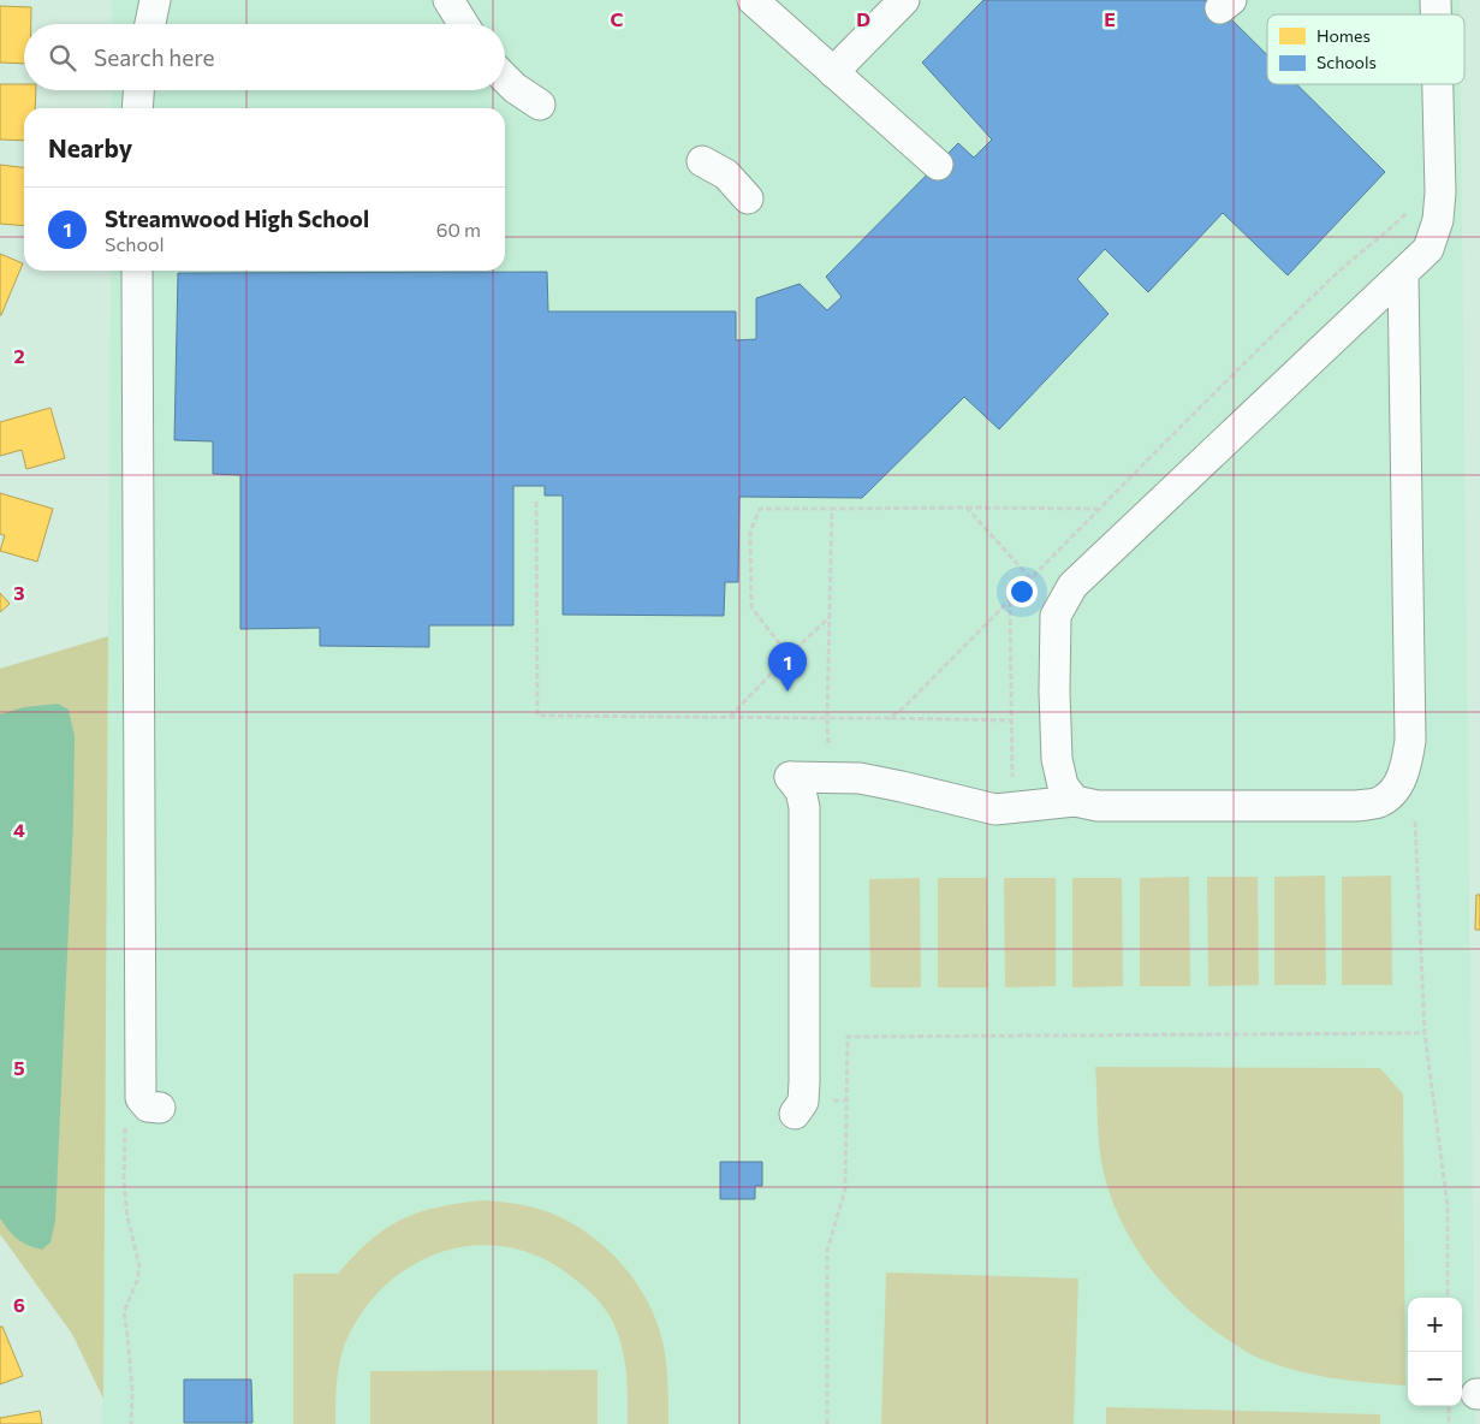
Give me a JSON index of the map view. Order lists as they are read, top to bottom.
{
  "legend": ["Homes", "Schools"],
  "page": {
    "search": "Search here",
    "heading": "Nearby",
    "list": [
      {
        "mark": "1",
        "name": "Streamwood High School",
        "note": "School",
        "value": "60 m"
      }
    ],
    "pins": "1",
    "map_buttons": ["+", "−"]
  },
  "grid": {
    "columns": ["C", "D", "E"],
    "rows": [
      "2",
      "3",
      "4",
      "5",
      "6"
    ]
  }
}
